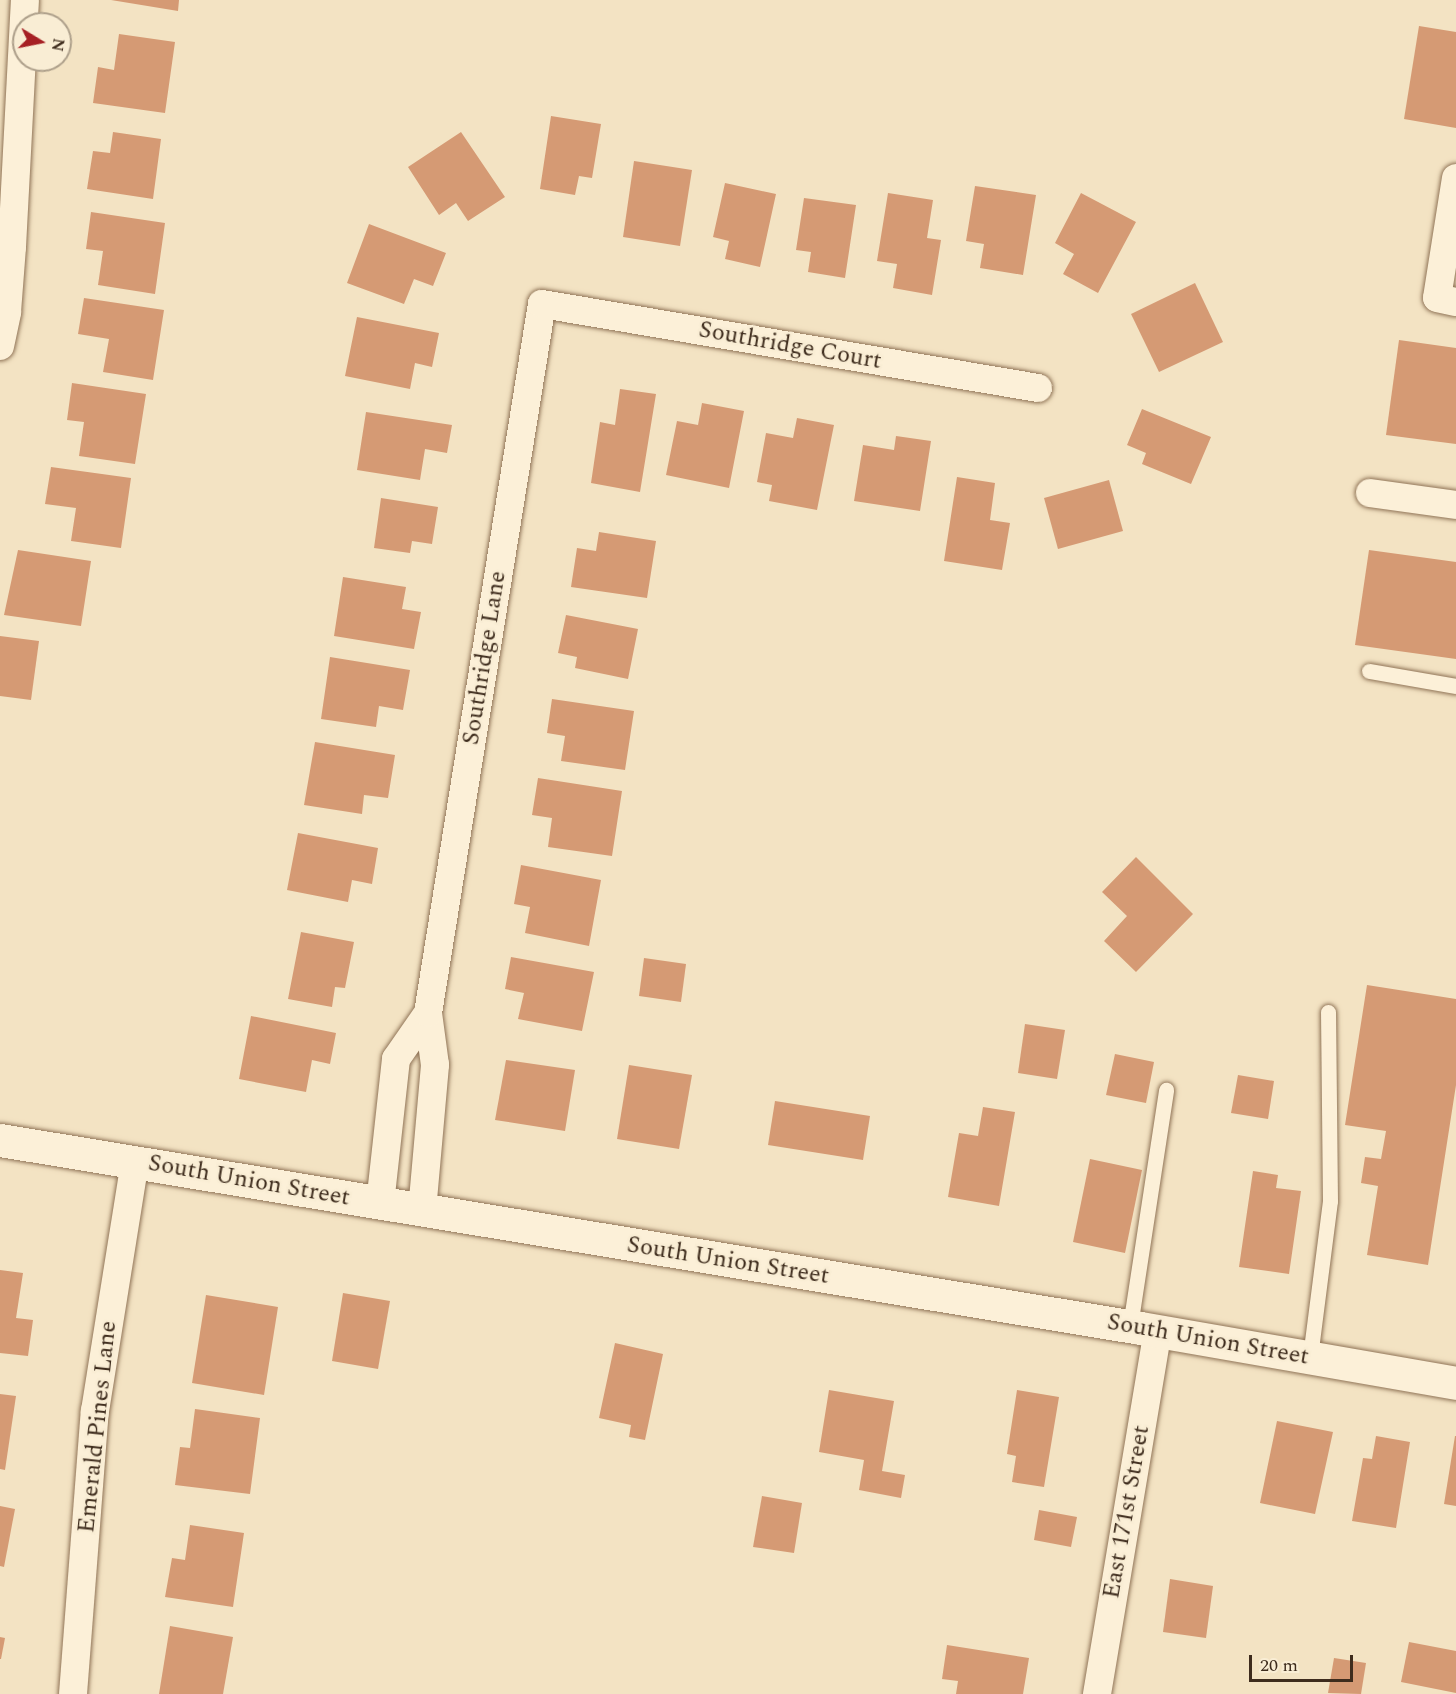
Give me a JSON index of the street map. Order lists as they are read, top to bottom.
{
  "streets": {
    "street": [
      "Southridge Court",
      "Southridge Lane",
      "South Union Street",
      "Emerald Pines Lane",
      "East 171st Street"
    ]
  },
  "crossings": [
    ["Southridge Court", "Southridge Lane"],
    ["Southridge Lane", "South Union Street"],
    ["South Union Street", "Emerald Pines Lane"],
    ["South Union Street", "East 171st Street"]
  ],
  "scale_bar": "20 m",
  "north": "right"
}
